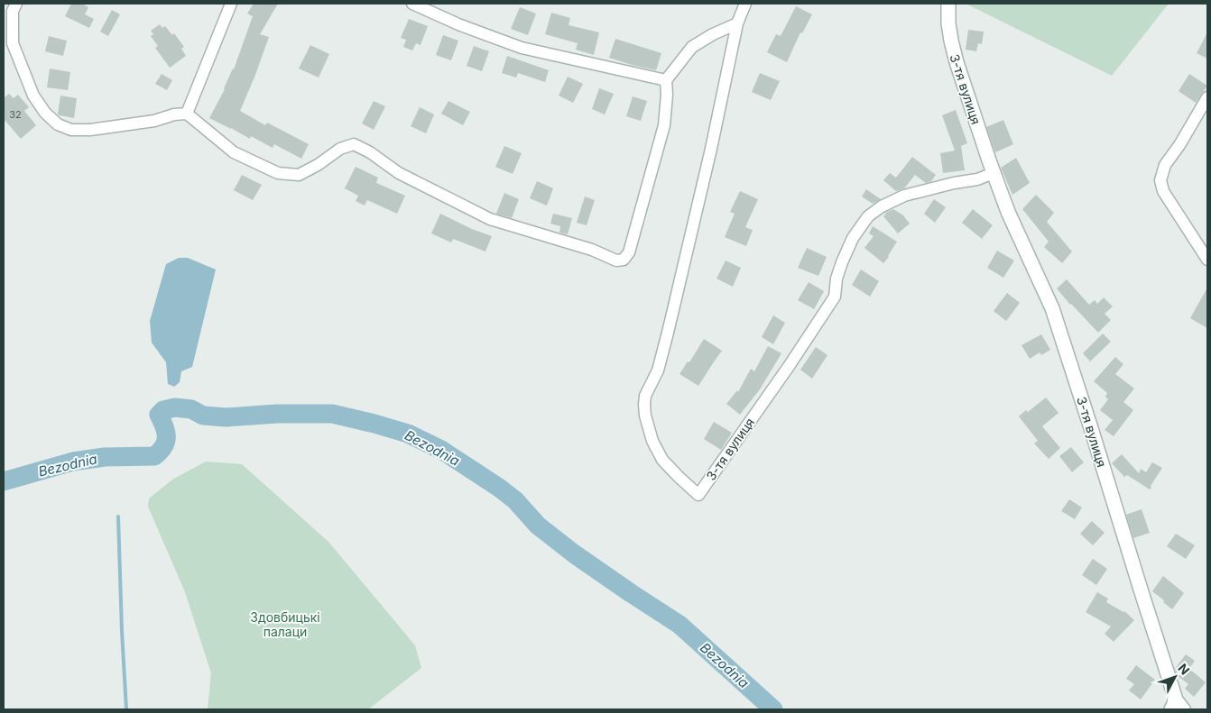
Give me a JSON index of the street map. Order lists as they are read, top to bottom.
{
  "streets": {
    "street": ["3-тя вулиця"]
  },
  "water": ["Bezodnia"],
  "parks": ["Здовбицькі палаци"],
  "house_numbers": ["32"],
  "north": "top right"
}
